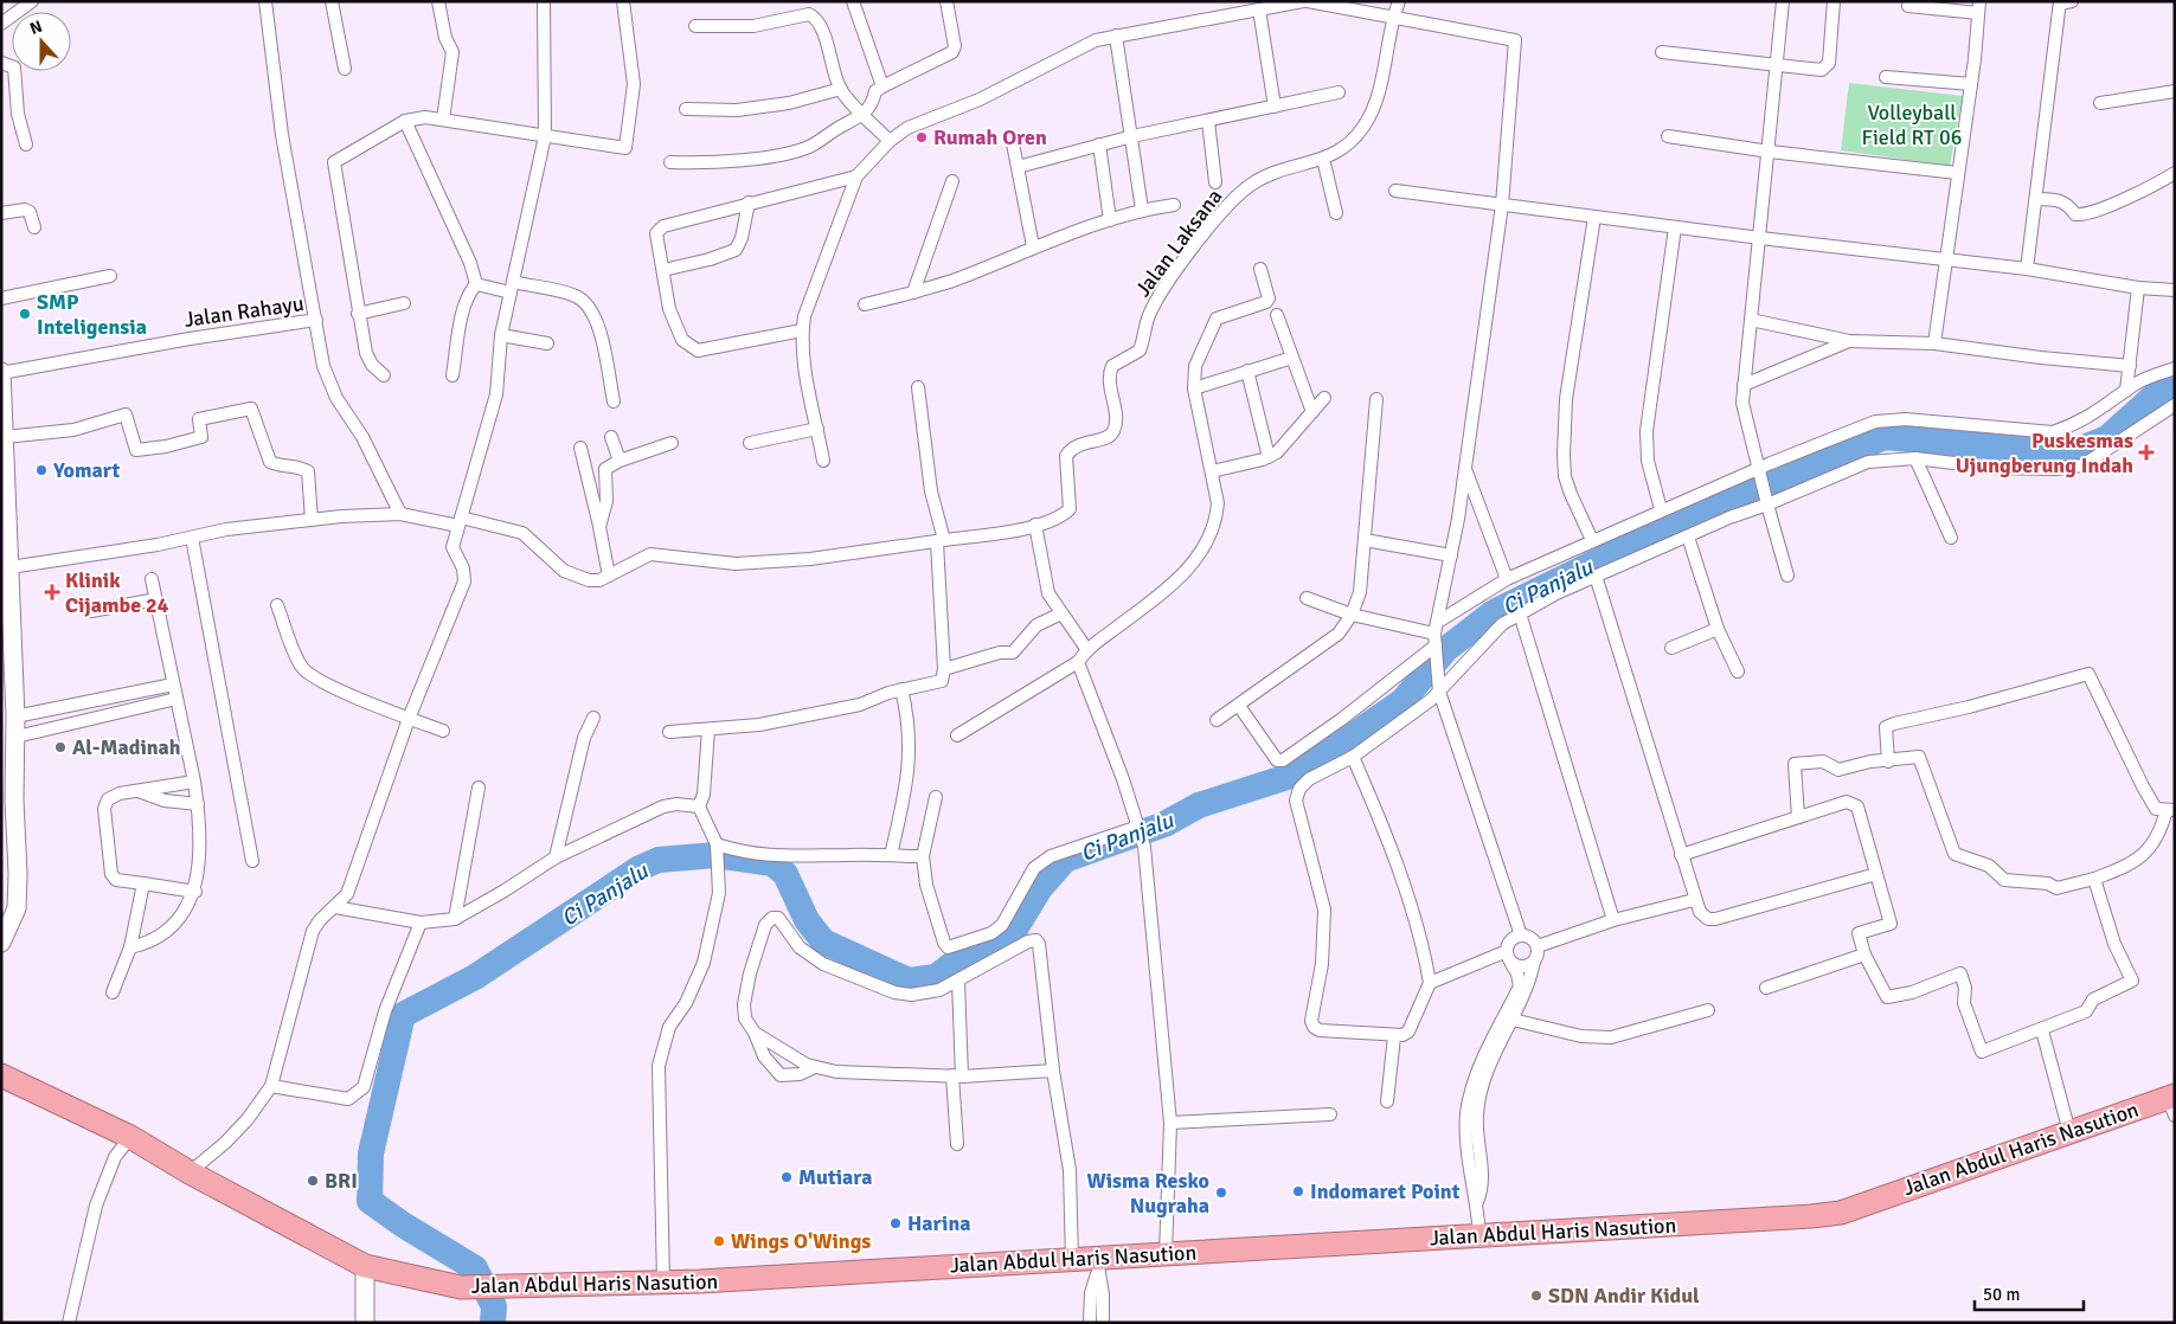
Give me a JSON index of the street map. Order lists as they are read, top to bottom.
{
  "streets": {
    "highway": ["Jalan Abdul Haris Nasution"],
    "street": ["Jalan Laksana", "Jalan Rahayu"]
  },
  "water": ["Ci Panjalu"],
  "parks": ["Volleyball Field RT 06"],
  "places": {
    "other": [
      "Rumah Oren",
      "SMP Inteligensia",
      "Yomart",
      "Al-Madinah",
      "Mutiara",
      "BRI",
      "Indomaret Point",
      "Wisma Resko Nugraha",
      "Harina",
      "Wings O'Wings",
      "SDN Andir Kidul"
    ],
    "health": ["Puskesmas Ujungberung Indah", "Klinik Cijambe 24"]
  },
  "scale_bar": "50 m",
  "north": "top"
}
